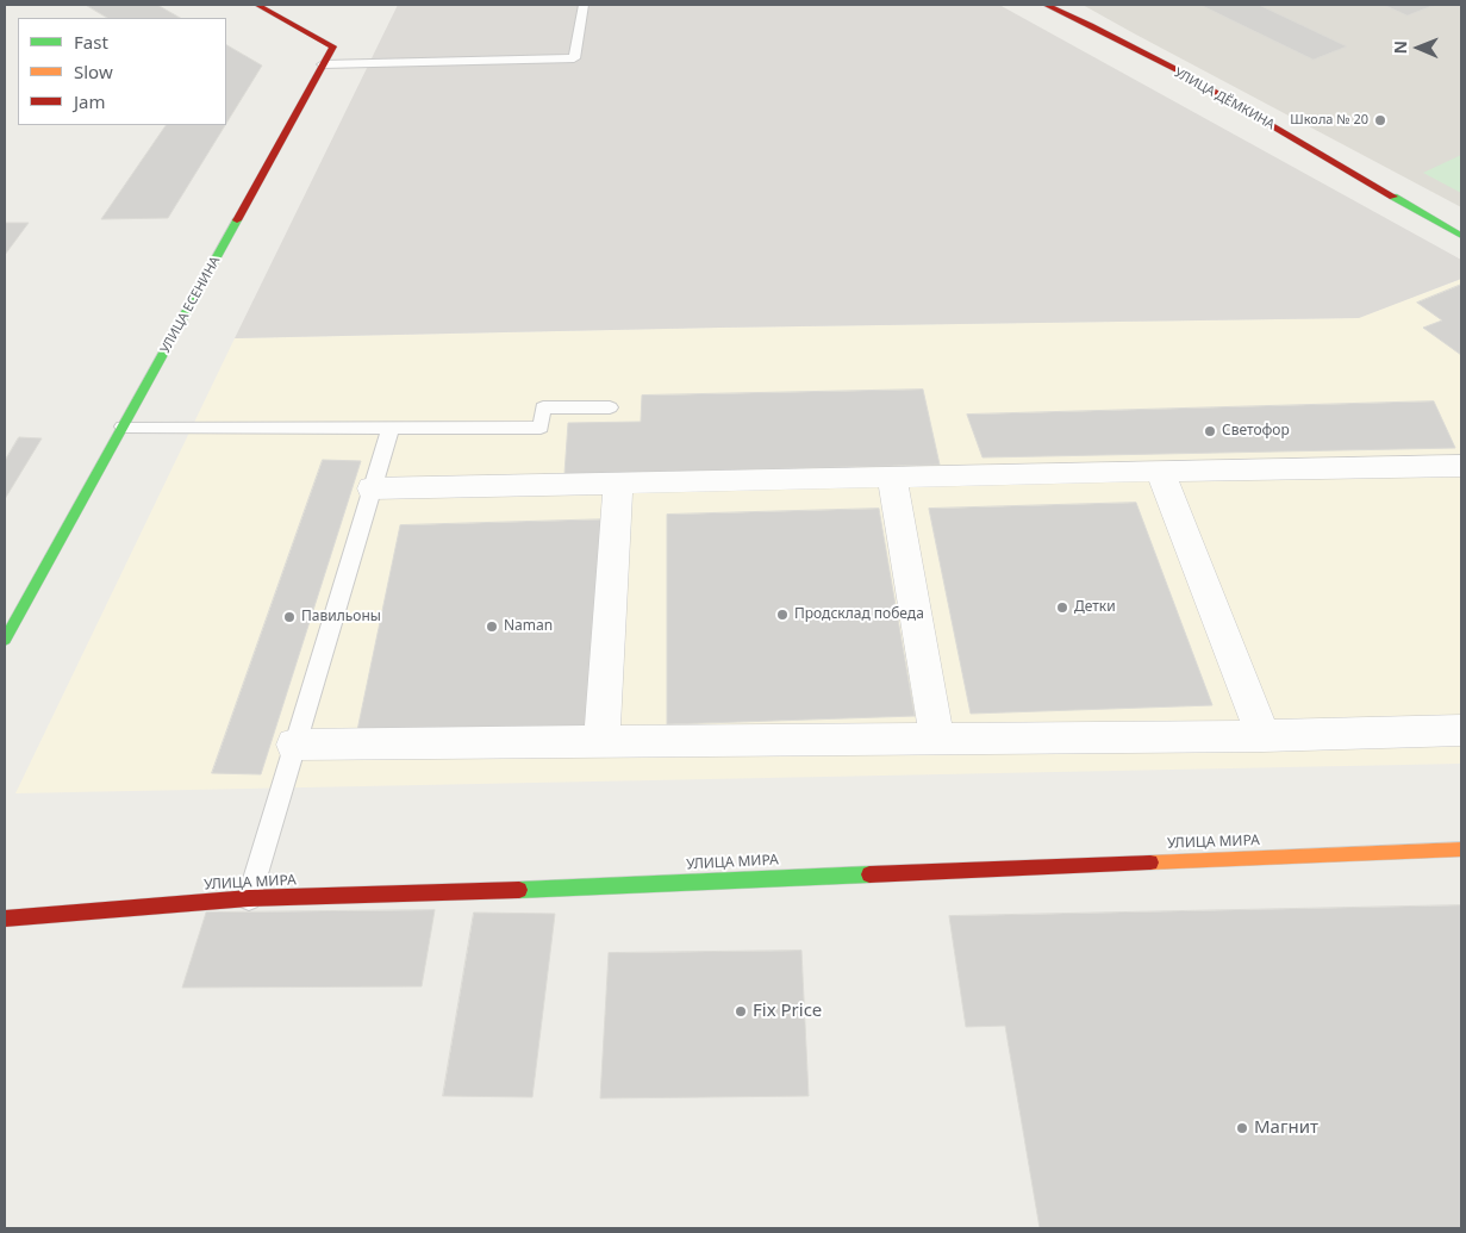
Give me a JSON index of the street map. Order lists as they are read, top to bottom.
{
  "streets": {
    "street": ["УЛИЦА ДЁМКИНА", "УЛИЦА ЕСЕНИНА", "УЛИЦА МИРА"]
  },
  "places": [
    "Школа № 20",
    "Светофор",
    "Детки",
    "Продсклад победа",
    "Павильоны",
    "Naman",
    "Fix Price",
    "Магнит"
  ],
  "legend": ["Fast", "Slow", "Jam"],
  "north": "left"
}
